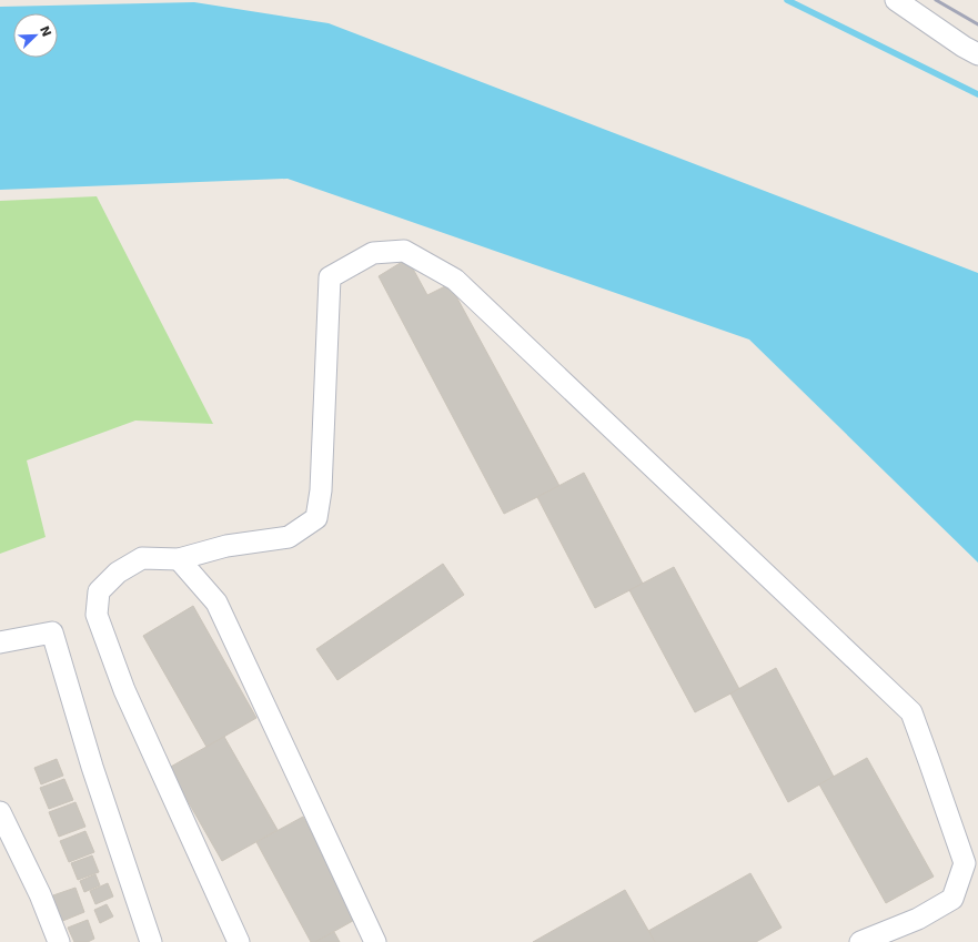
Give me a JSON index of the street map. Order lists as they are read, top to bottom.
{
  "north": "top right"
}
